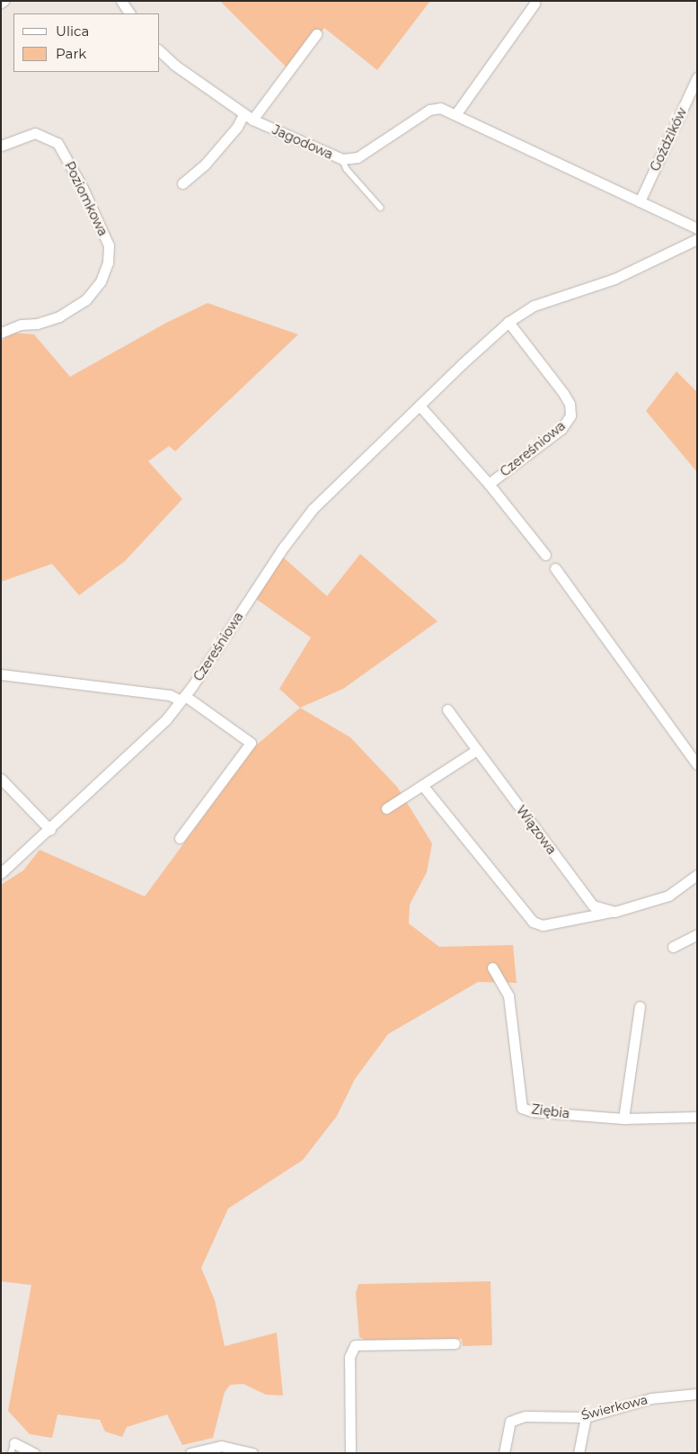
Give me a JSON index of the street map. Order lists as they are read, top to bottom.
{
  "streets": {
    "street": [
      "Goździków",
      "Jagodowa",
      "Poziomkowa",
      "Czereśniowa",
      "Wiązowa",
      "Ziębia",
      "Świerkowa"
    ]
  },
  "crossings": [
    ["Goździków", "Jagodowa"]
  ],
  "legend": ["Ulica", "Park"]
}
